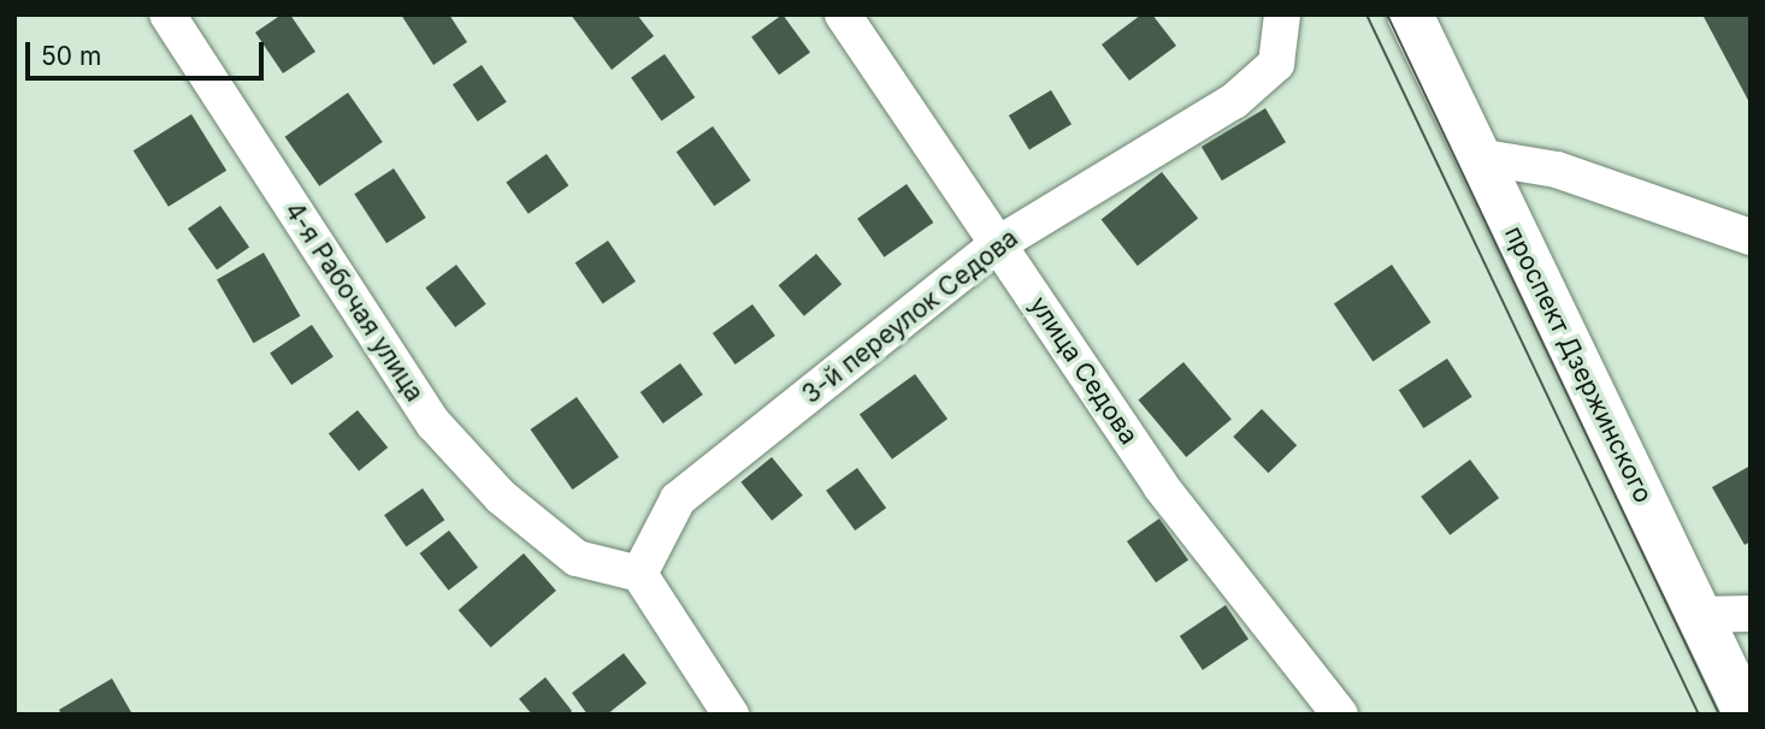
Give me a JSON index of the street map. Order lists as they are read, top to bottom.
{
  "streets": {
    "main road": ["проспект Дзержинского"],
    "street": ["4-я Рабочая улица", "3-й переулок Седова", "улица Седова"]
  },
  "crossings": [
    ["4-я Рабочая улица", "3-й переулок Седова"],
    ["3-й переулок Седова", "улица Седова"]
  ],
  "scale_bar": "50 m"
}
